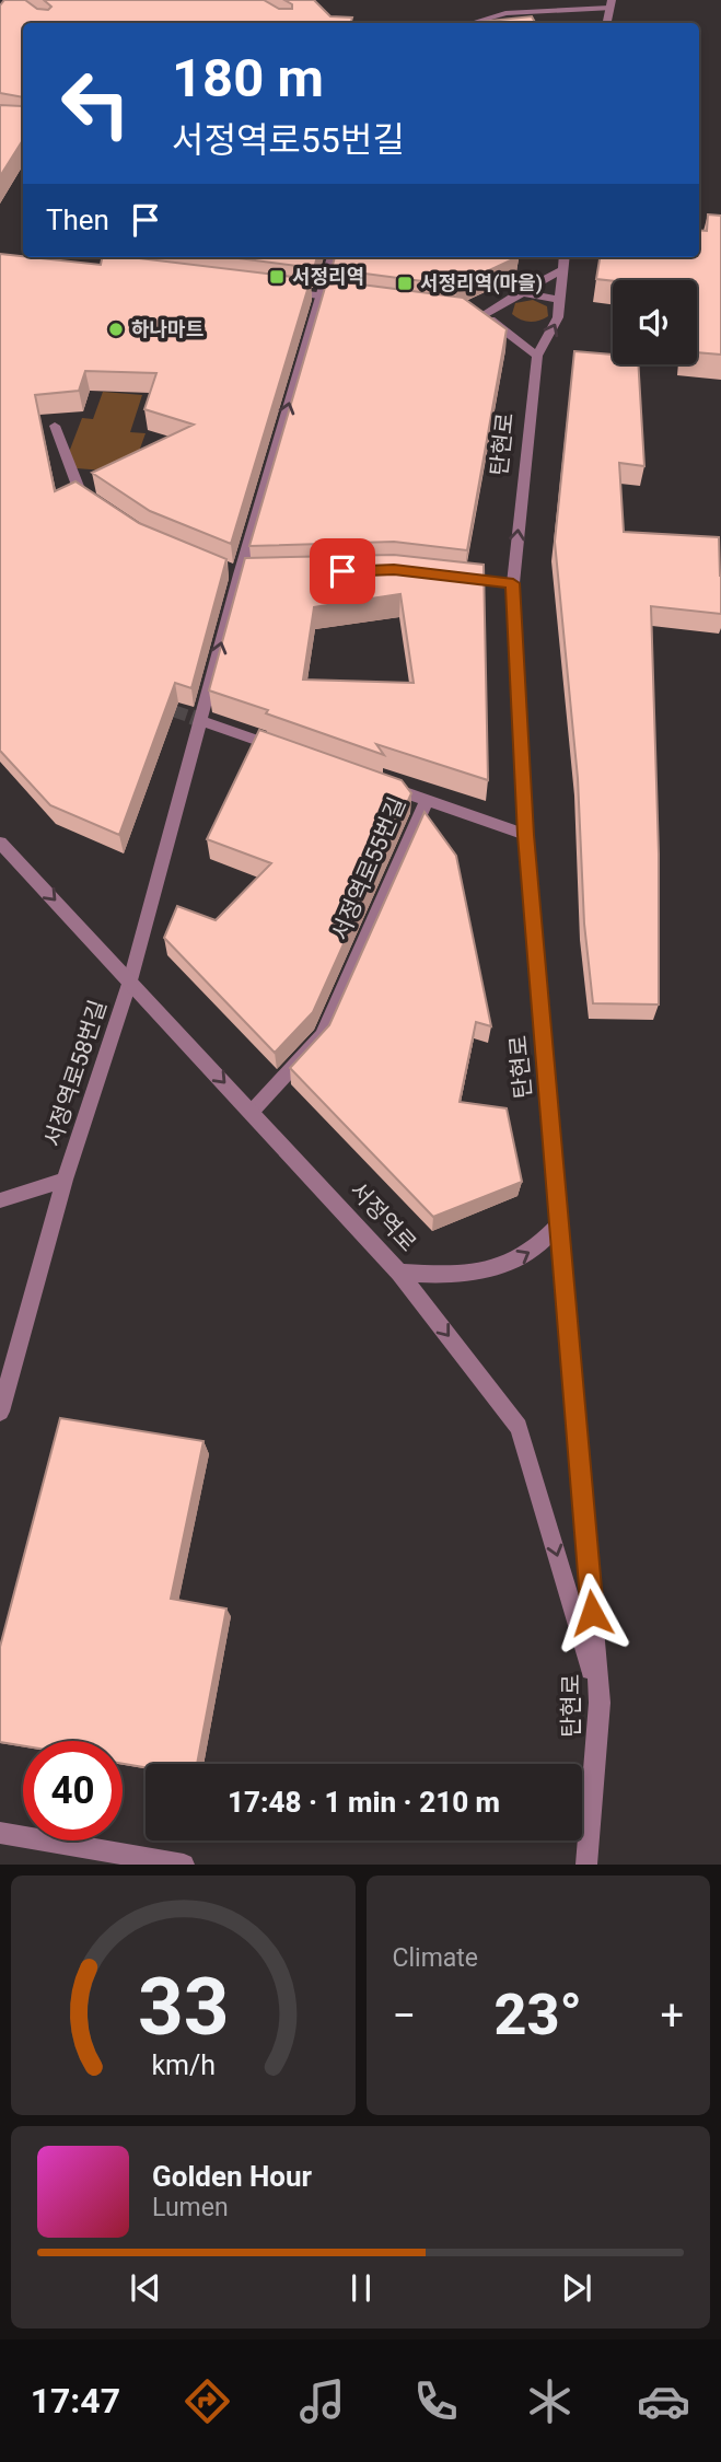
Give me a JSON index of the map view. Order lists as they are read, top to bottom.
{
  "streets": {
    "street": [
      "탄현로",
      "서정역로55번길",
      "서정역로58번길",
      "서정역로"
    ]
  },
  "crossings": [
    ["탄현로", "서정역로"],
    ["서정역로55번길", "서정역로"],
    ["서정역로58번길", "서정역로"]
  ],
  "one_way": ["서정역로"],
  "places": {
    "transit": ["서정리역", "서정리역(마을)"],
    "other": ["하나마트"]
  },
  "page": {
    "turn": ["180 m", "서정역로55번길"],
    "then": "Then",
    "limit": "40",
    "trip": "17:48 · 1 min · 210 m",
    "tile": "Climate",
    "heat": ["−", "23°", "+"],
    "song": ["Golden Hour", "Lumen"],
    "tabs": "17:47",
    "gauge": ["33", "km/h"]
  }
}
